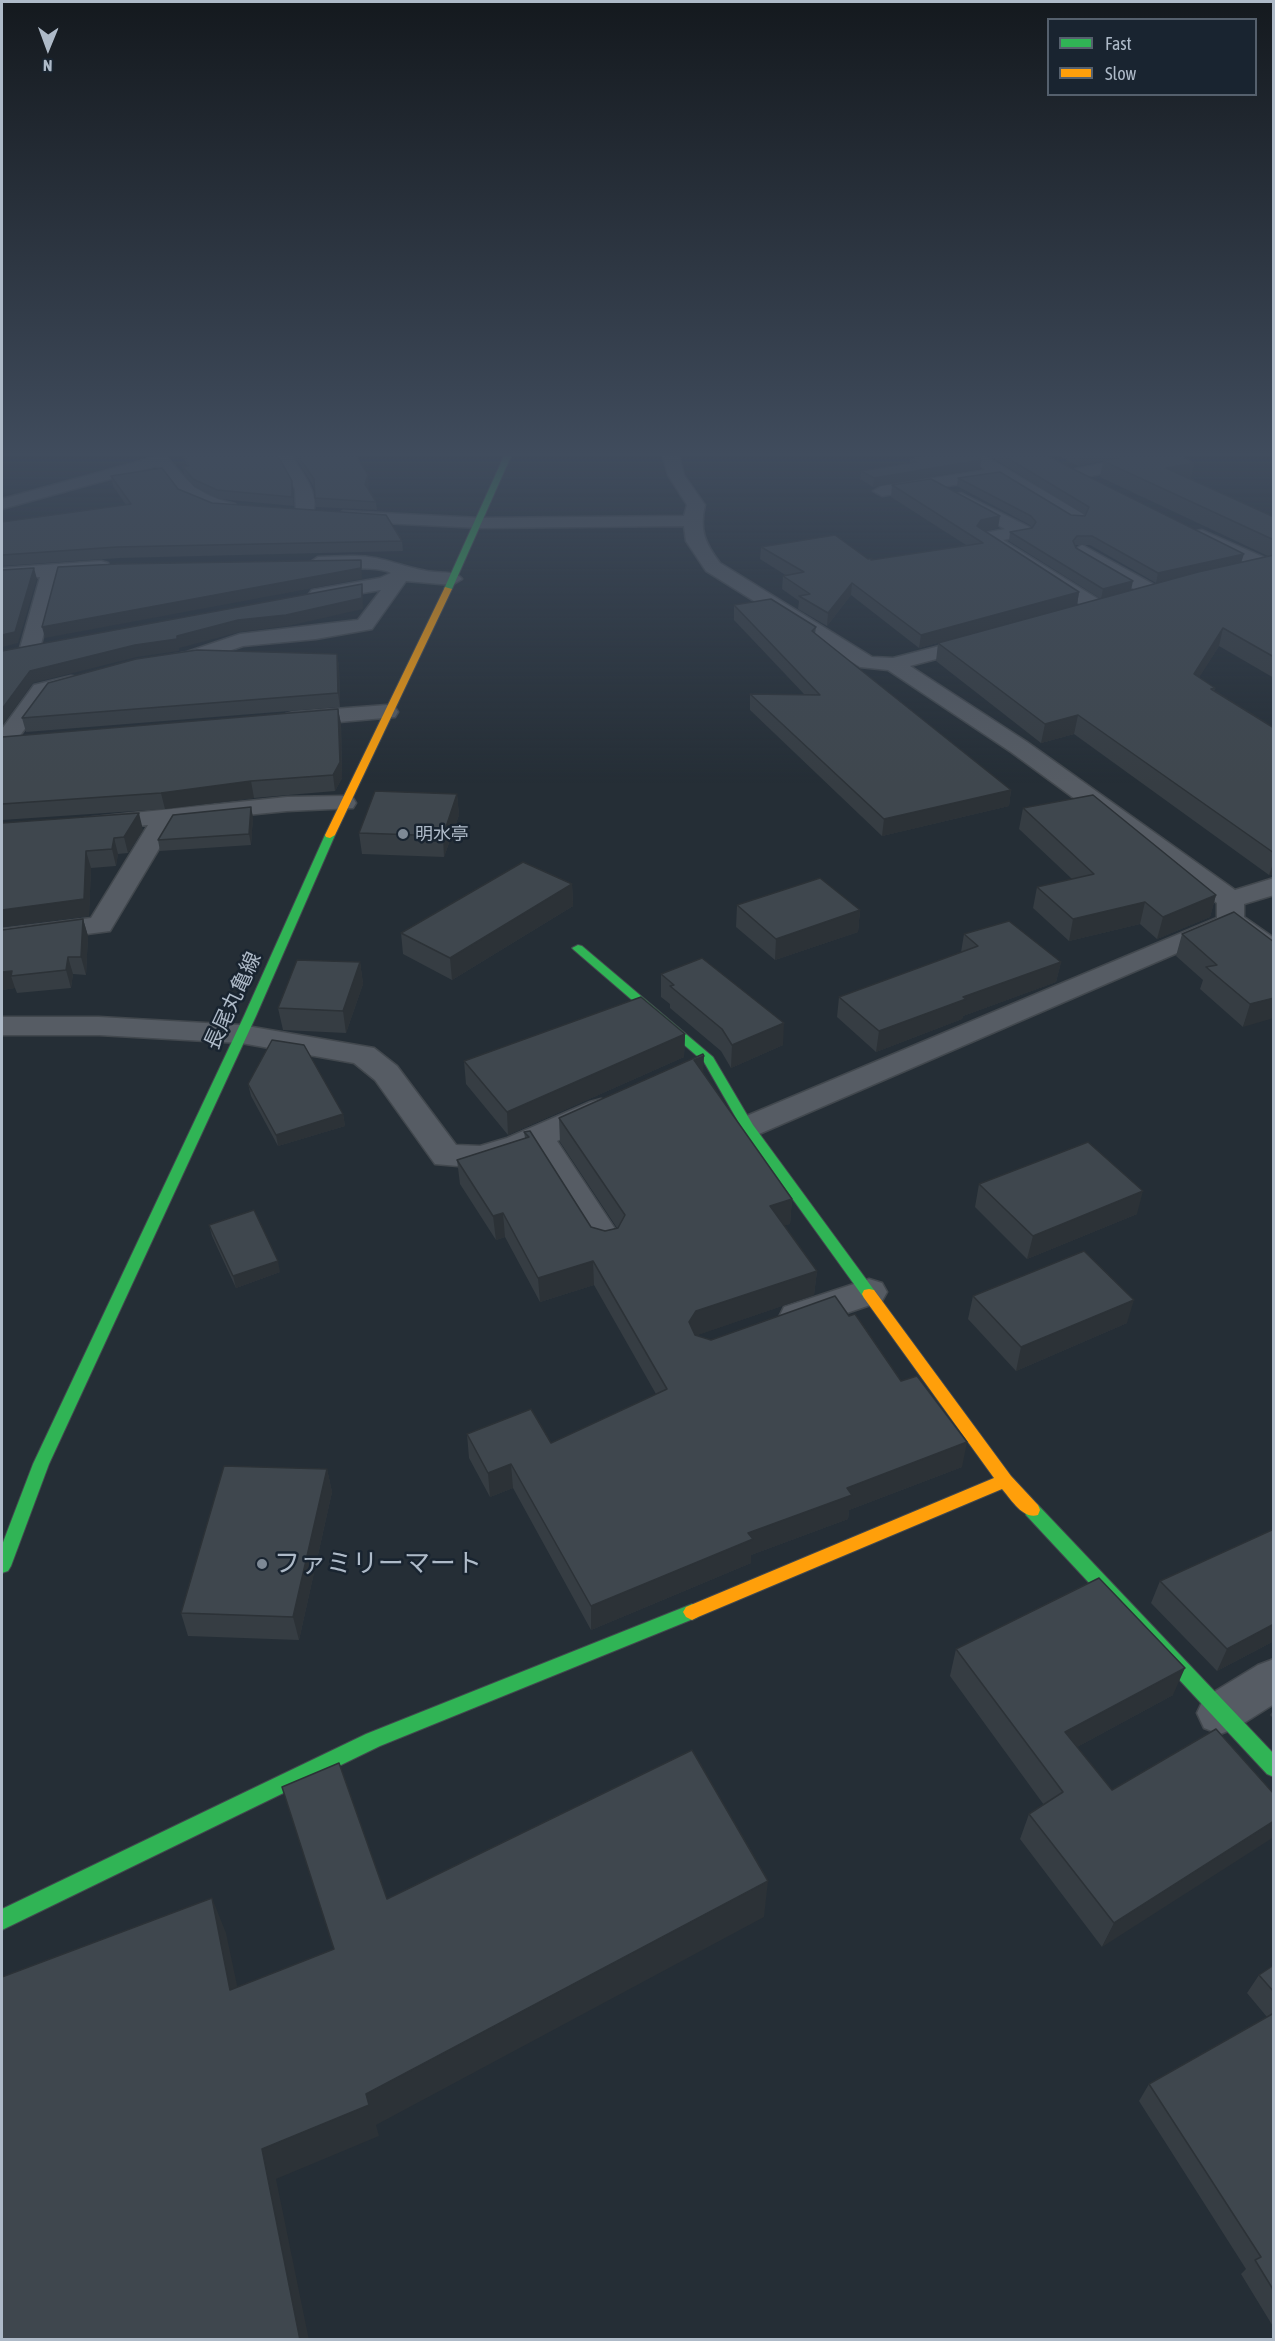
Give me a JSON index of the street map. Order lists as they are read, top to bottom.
{
  "streets": {
    "main road": ["長尾丸亀線"]
  },
  "places": ["明水亭", "ファミリーマート"],
  "legend": ["Fast", "Slow"],
  "north": "bottom"
}
